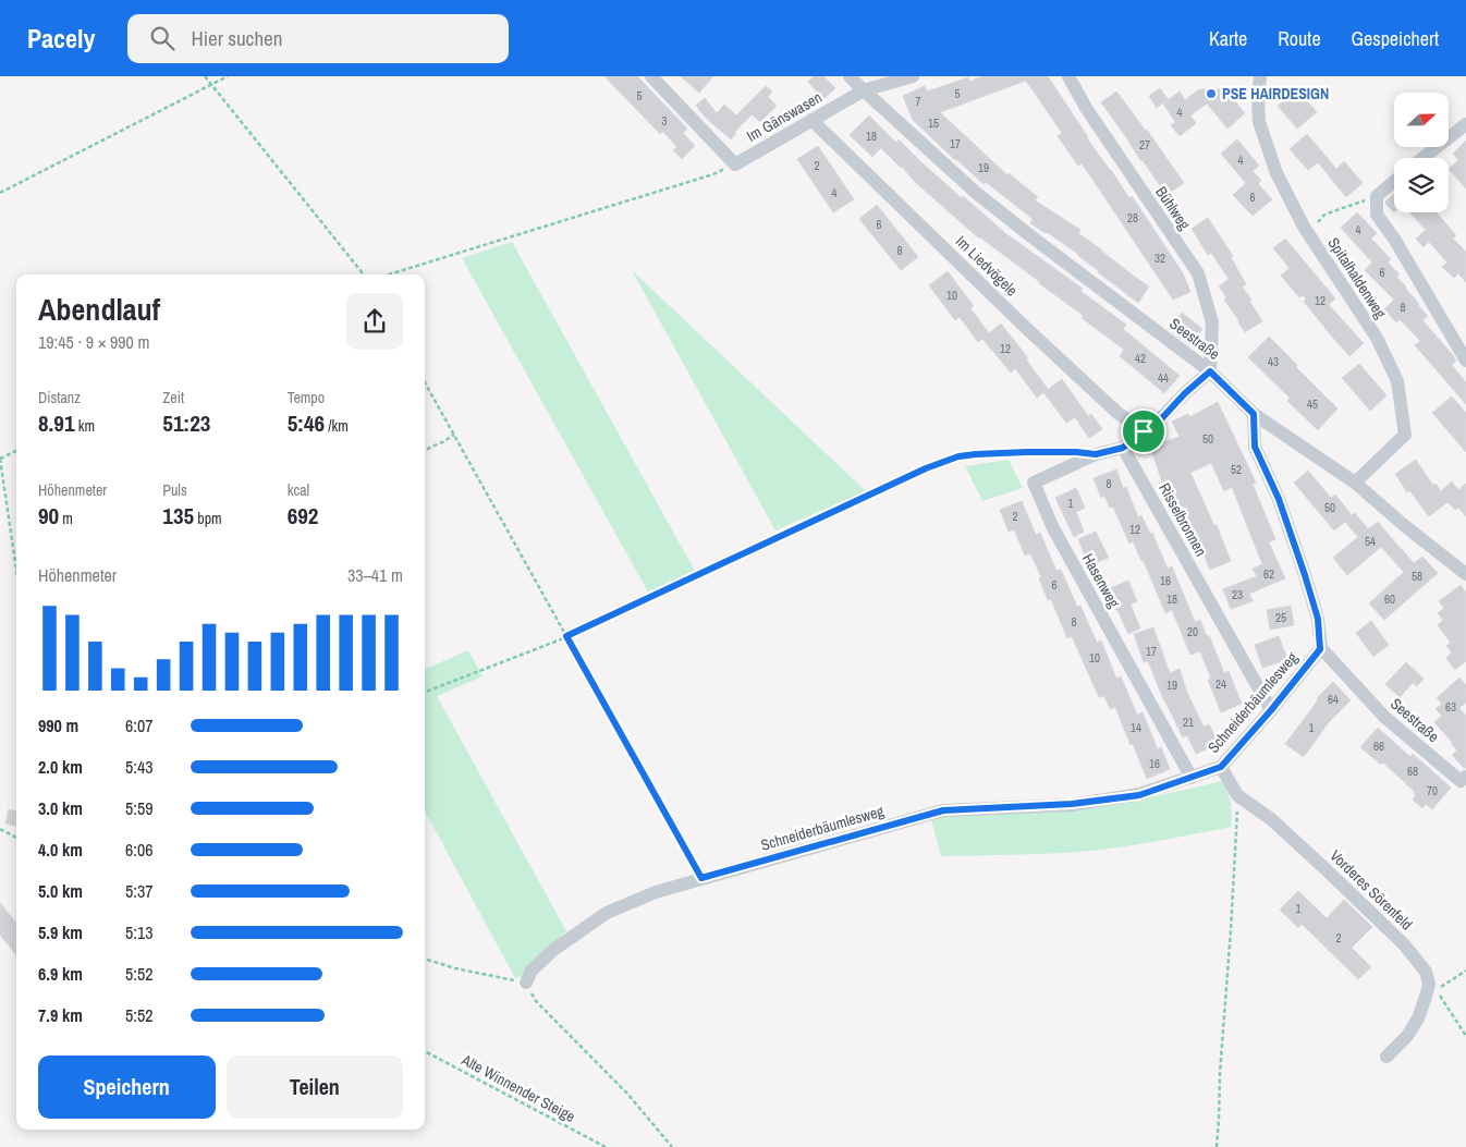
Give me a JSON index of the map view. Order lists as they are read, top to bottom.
{
  "streets": {
    "street": [
      "Im Gänswasen",
      "Bühlweg",
      "Im Liedvögele",
      "Spitalhaldenweg",
      "Seestraße",
      "Risselbronnen",
      "Hasenweg",
      "Schneiderbäumlesweg",
      "Vorderes Sörenfeld"
    ],
    "path": ["Alte Winnender Steige"]
  },
  "crossings": [
    ["Im Gänswasen", "Im Liedvögele"],
    ["Im Gänswasen", "Seestraße"],
    ["Bühlweg", "Seestraße"],
    ["Seestraße", "Schneiderbäumlesweg"],
    ["Risselbronnen", "Hasenweg"],
    ["Risselbronnen", "Schneiderbäumlesweg"],
    ["Hasenweg", "Schneiderbäumlesweg"],
    ["Schneiderbäumlesweg", "Vorderes Sörenfeld"]
  ],
  "places": ["PSE HAIRDESIGN"],
  "house_numbers": [
    "5",
    "5",
    "7",
    "4",
    "3",
    "15",
    "18",
    "17",
    "27",
    "4",
    "2",
    "19",
    "4",
    "6",
    "28",
    "6",
    "4",
    "8",
    "32",
    "6",
    "10",
    "12",
    "8",
    "12",
    "42",
    "43",
    "44",
    "45",
    "50",
    "52",
    "8",
    "1",
    "50",
    "2",
    "12",
    "54",
    "62",
    "58",
    "16",
    "6",
    "23",
    "18",
    "60",
    "25",
    "8",
    "20",
    "17",
    "10",
    "24",
    "19",
    "64",
    "63",
    "21",
    "14",
    "1",
    "66",
    "16",
    "68",
    "70",
    "1",
    "2"
  ],
  "north": "right",
  "page": {
    "header": "Pacely",
    "search": "Hier suchen",
    "nav": ["Karte", "Route", "Gespeichert"],
    "heading": ["Abendlauf", "19:45 · 9 × 990 m"],
    "stats": [
      ["Distanz", "8.91 km"],
      ["Zeit", "51:23"],
      ["Tempo", "5:46 /km"],
      ["Höhenmeter", "90 m"],
      ["Puls", "135 bpm"],
      ["kcal", "692"]
    ],
    "chart": ["Höhenmeter", "33–41 m"],
    "list": [
      {
        "name": "990 m",
        "note": "6:07"
      },
      {
        "name": "2.0 km",
        "note": "5:43"
      },
      {
        "name": "3.0 km",
        "note": "5:59"
      },
      {
        "name": "4.0 km",
        "note": "6:06"
      },
      {
        "name": "5.0 km",
        "note": "5:37"
      },
      {
        "name": "5.9 km",
        "note": "5:13"
      },
      {
        "name": "6.9 km",
        "note": "5:52"
      },
      {
        "name": "7.9 km",
        "note": "5:52"
      }
    ],
    "buttons": ["Speichern", "Teilen"]
  }
}
